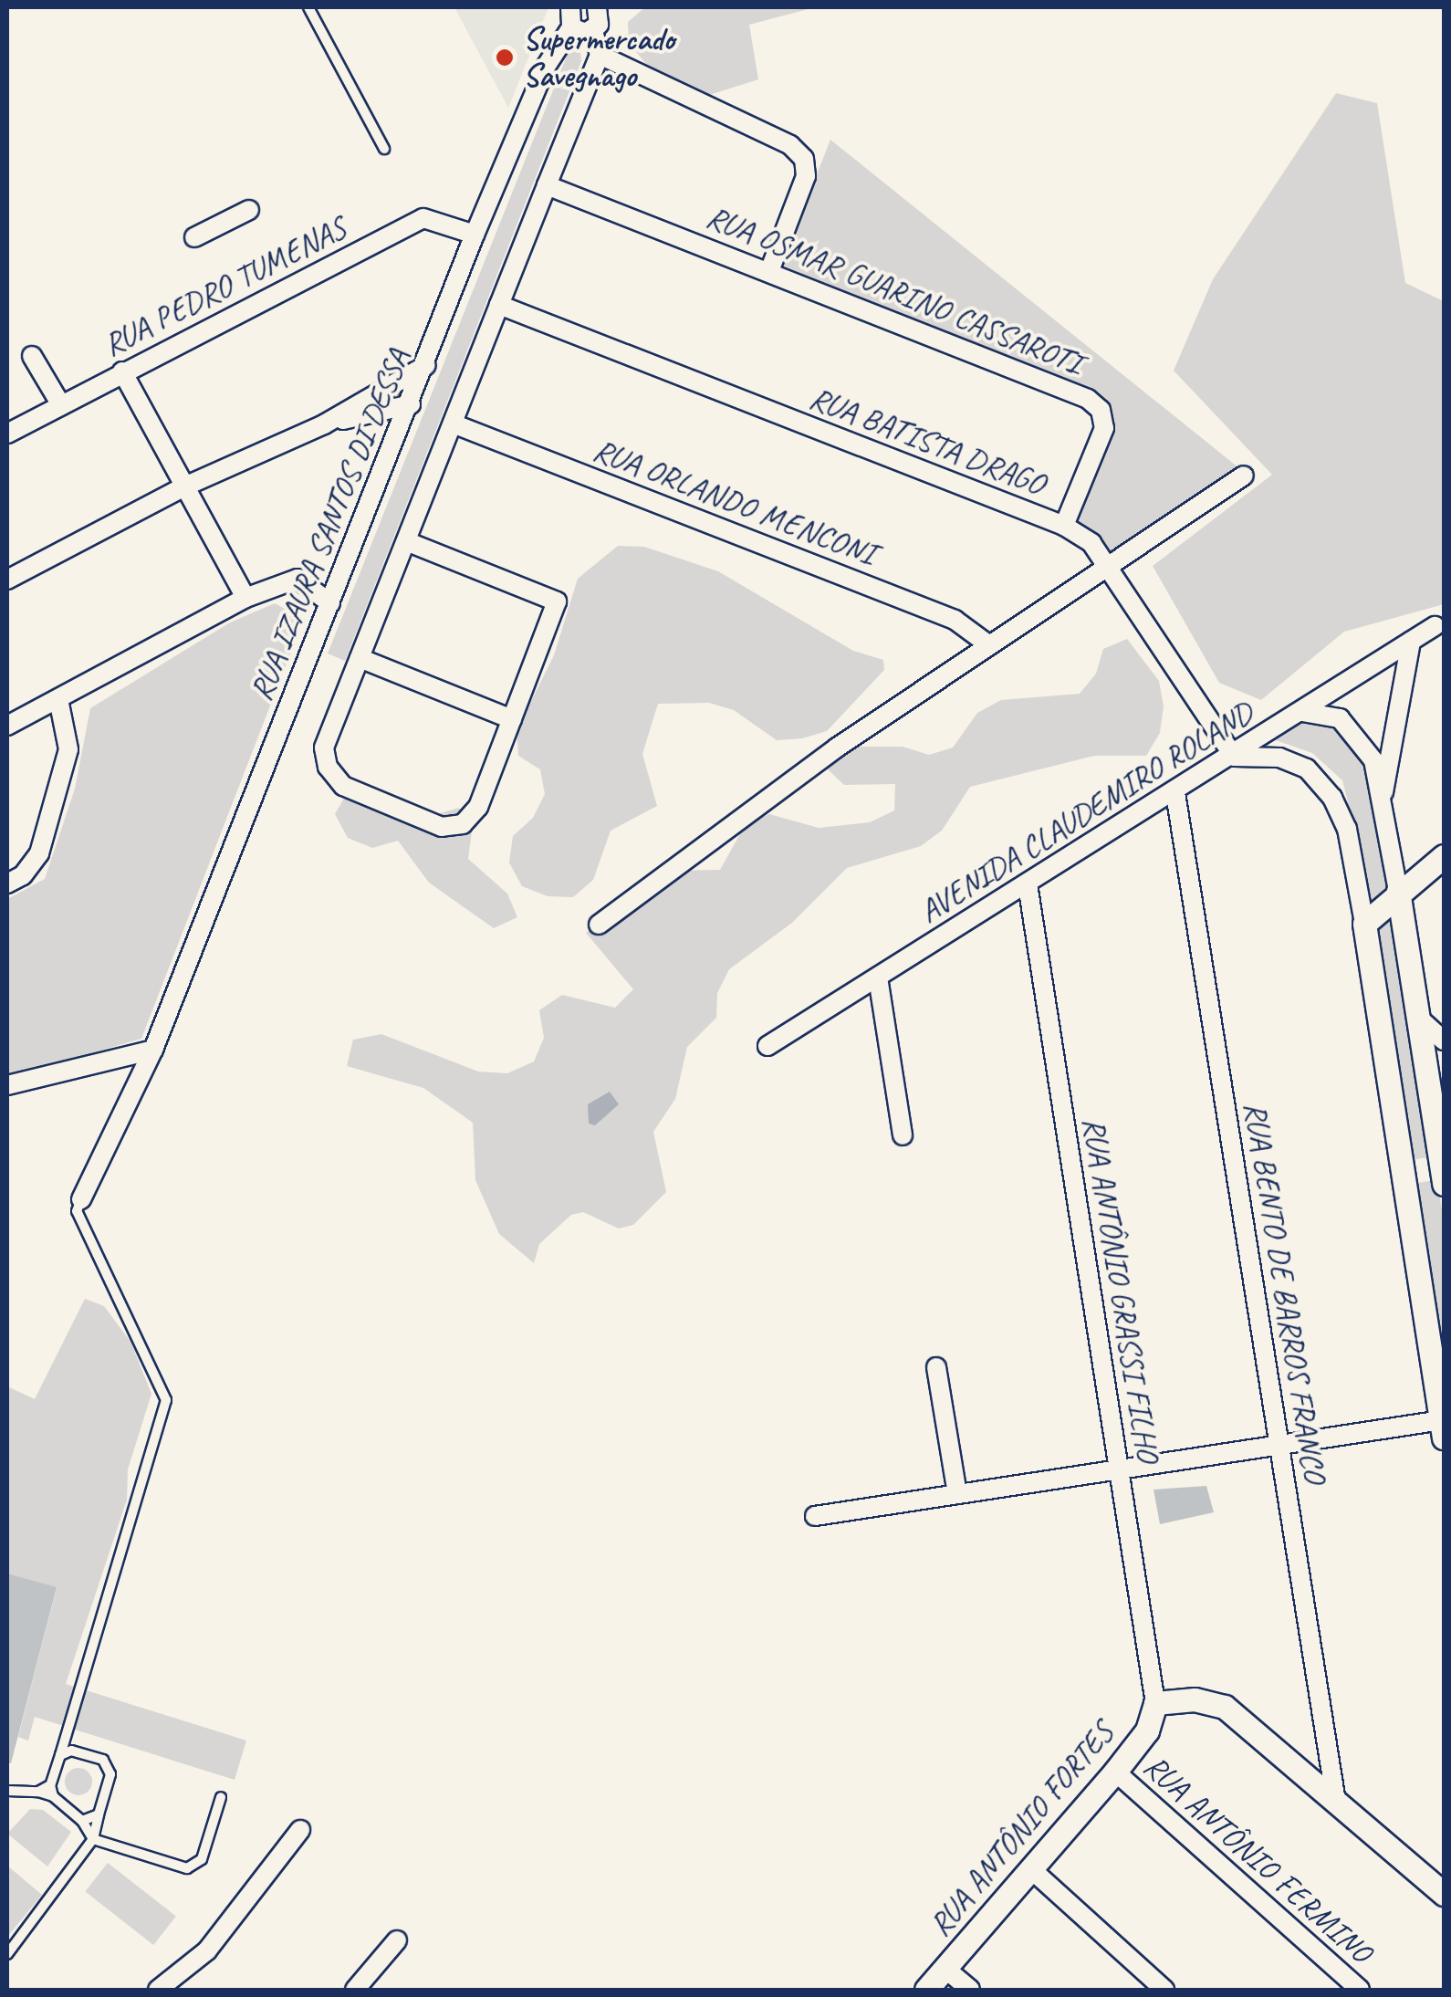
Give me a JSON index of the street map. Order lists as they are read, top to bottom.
{
  "streets": {
    "street": [
      "RUA PEDRO TUMENAS",
      "RUA OSMAR GUARINO CASSAROTI",
      "RUA BATISTA DRAGO",
      "RUA ORLANDO MENCONI",
      "RUA IZAURA SANTOS DI DESSA",
      "AVENIDA CLAUDEMIRO ROLAND",
      "RUA ANTÔNIO GRASSI FILHO",
      "RUA BENTO DE BARROS FRANCO",
      "RUA ANTÔNIO FORTES",
      "RUA ANTÔNIO FERMINO"
    ]
  },
  "crossings": [
    ["RUA PEDRO TUMENAS", "RUA IZAURA SANTOS DI DESSA"],
    ["RUA OSMAR GUARINO CASSAROTI", "RUA BATISTA DRAGO"],
    ["RUA BATISTA DRAGO", "AVENIDA CLAUDEMIRO ROLAND"],
    ["AVENIDA CLAUDEMIRO ROLAND", "RUA ANTÔNIO GRASSI FILHO"],
    ["AVENIDA CLAUDEMIRO ROLAND", "RUA BENTO DE BARROS FRANCO"],
    ["RUA ANTÔNIO GRASSI FILHO", "RUA ANTÔNIO FORTES"],
    ["RUA ANTÔNIO FORTES", "RUA ANTÔNIO FERMINO"]
  ],
  "places": ["Supermercado Savegnago"]
}
